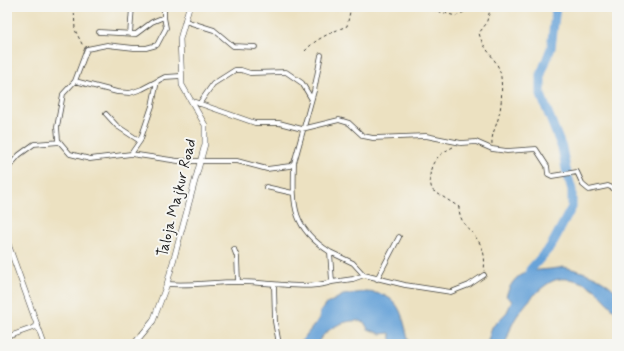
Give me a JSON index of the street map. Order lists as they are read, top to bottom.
{
  "streets": {
    "street": ["Taloja Majkur Road"]
  }
}
